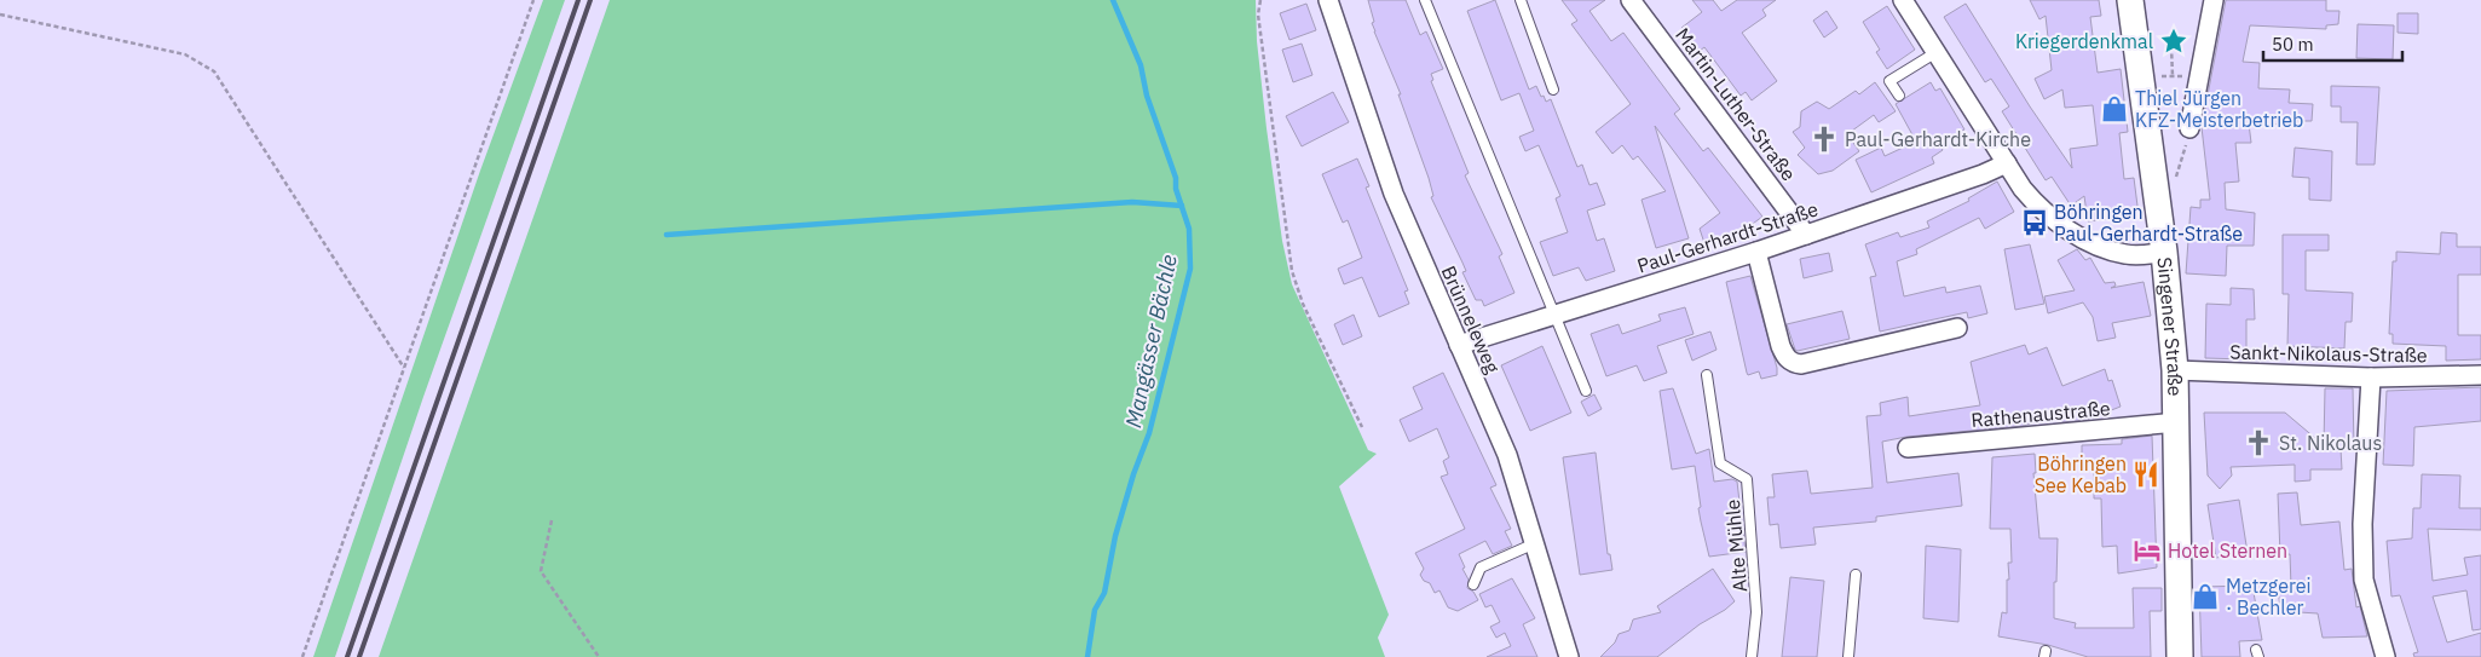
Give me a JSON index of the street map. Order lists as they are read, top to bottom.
{
  "streets": {
    "street": [
      "Martin-Luther-Straße",
      "Paul-Gerhardt-Straße",
      "Brünneleweg",
      "Singener Straße",
      "Sankt-Nikolaus-Straße",
      "Rathenaustraße"
    ],
    "lane": ["Alte Mühle"]
  },
  "crossings": [
    ["Martin-Luther-Straße", "Paul-Gerhardt-Straße"],
    ["Paul-Gerhardt-Straße", "Brünneleweg"],
    ["Singener Straße", "Sankt-Nikolaus-Straße"],
    ["Singener Straße", "Rathenaustraße"]
  ],
  "water": ["Mangässer Bächle"],
  "places": {
    "place": ["Kriegerdenkmal"],
    "shop": ["Thiel Jürgen KFZ-Meisterbetrieb", "Metzgerei · Bechler"],
    "church": ["Paul-Gerhardt-Kirche", "St. Nikolaus"],
    "bus stop": ["Böhringen Paul-Gerhardt-Straße"],
    "restaurant": ["Böhringen See Kebab"],
    "hotel": ["Hotel Sternen"]
  },
  "scale_bar": "50 m"
}
